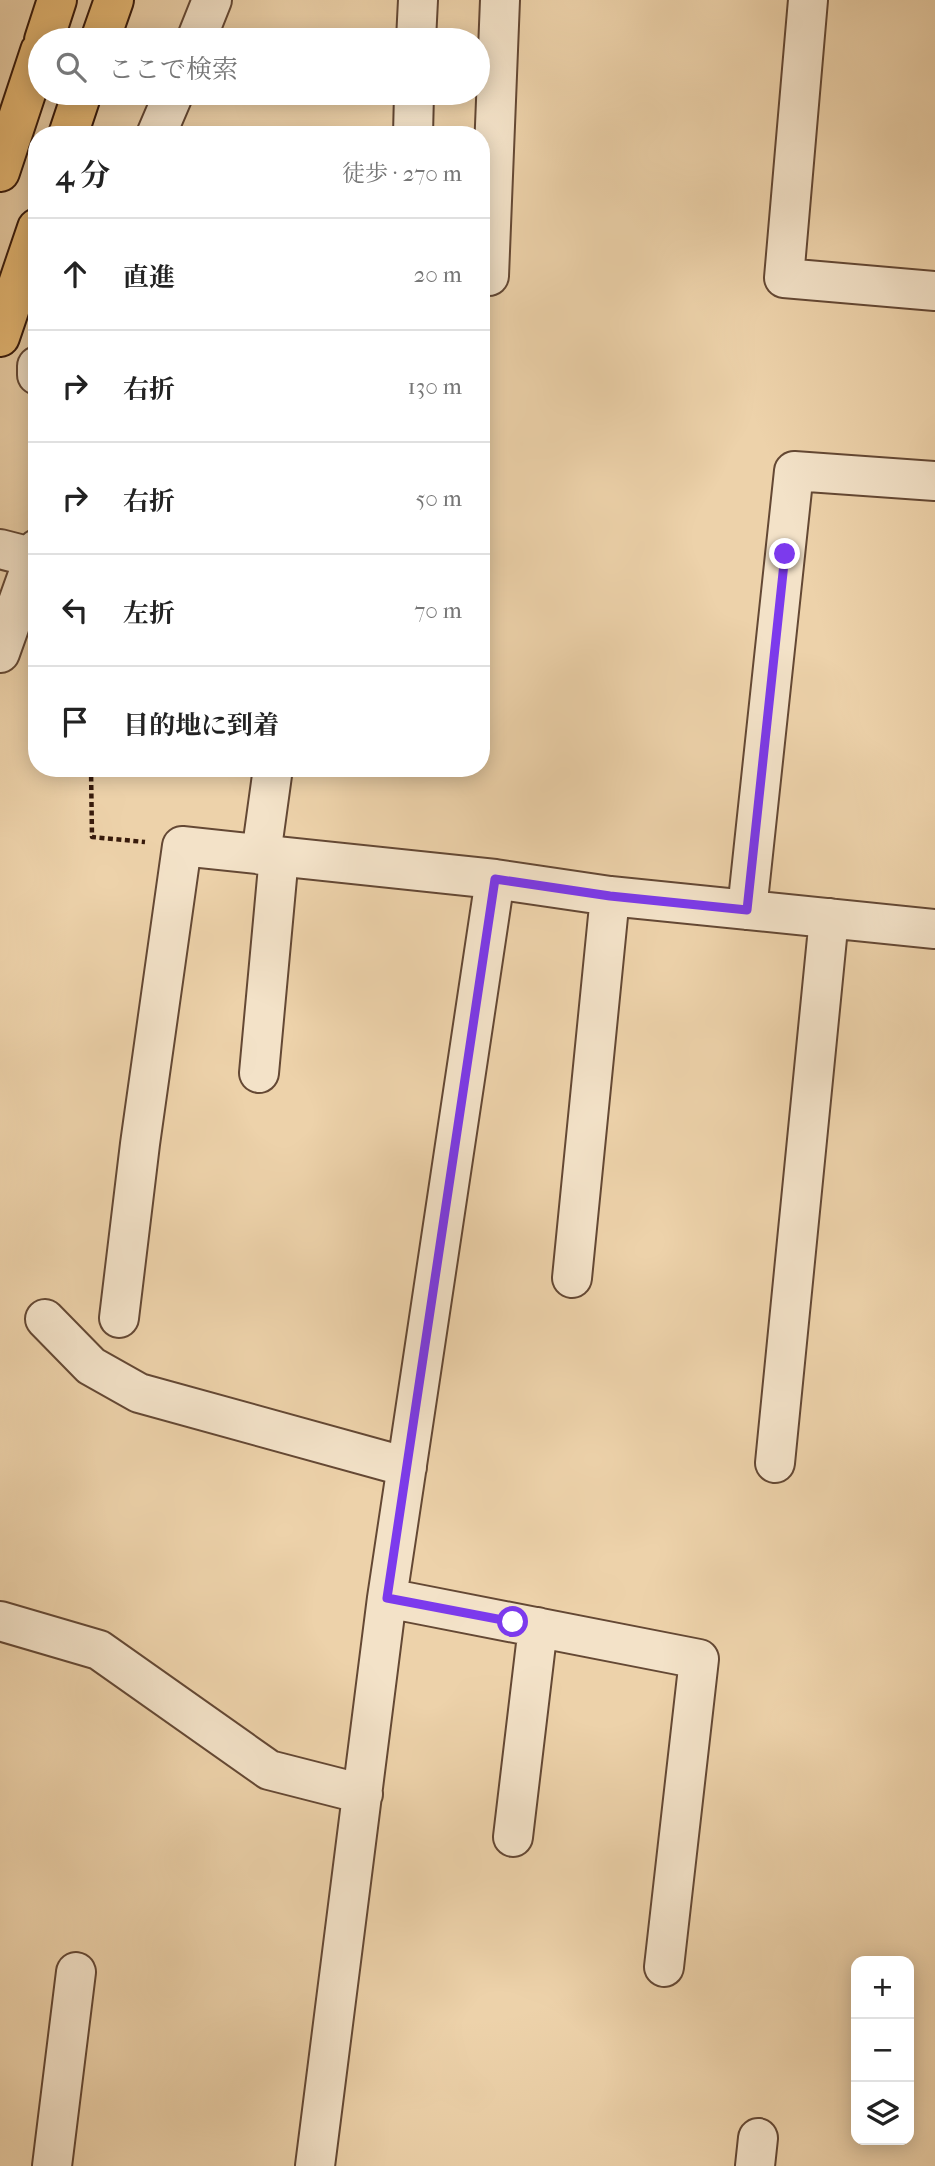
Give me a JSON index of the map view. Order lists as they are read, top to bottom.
{
  "page": {
    "search": "ここで検索",
    "heading": ["4 分", "徒歩 · 270 m"],
    "list": [
      ["直進", "20 m"],
      ["右折", "130 m"],
      ["右折", "50 m"],
      ["左折", "70 m"],
      "目的地に到着"
    ],
    "map_buttons": ["+", "−"]
  }
}
